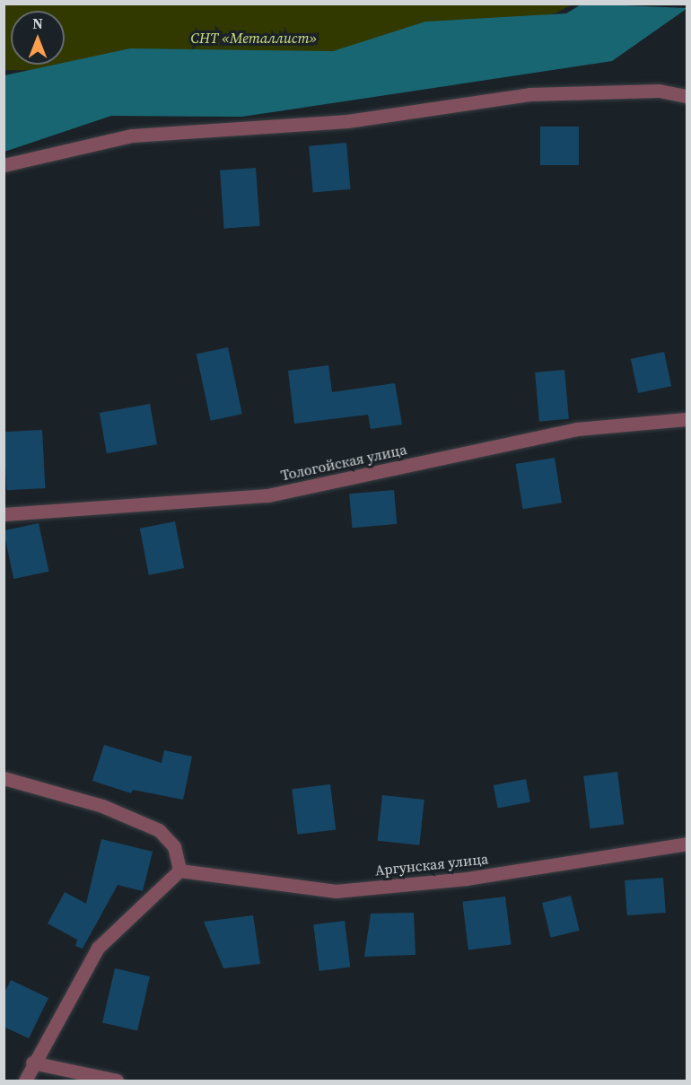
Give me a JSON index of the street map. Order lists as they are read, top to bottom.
{
  "streets": {
    "street": ["Тологойская улица", "Аргунская улица"]
  },
  "parks": ["СНТ «Металлист»"],
  "north": "top"
}
